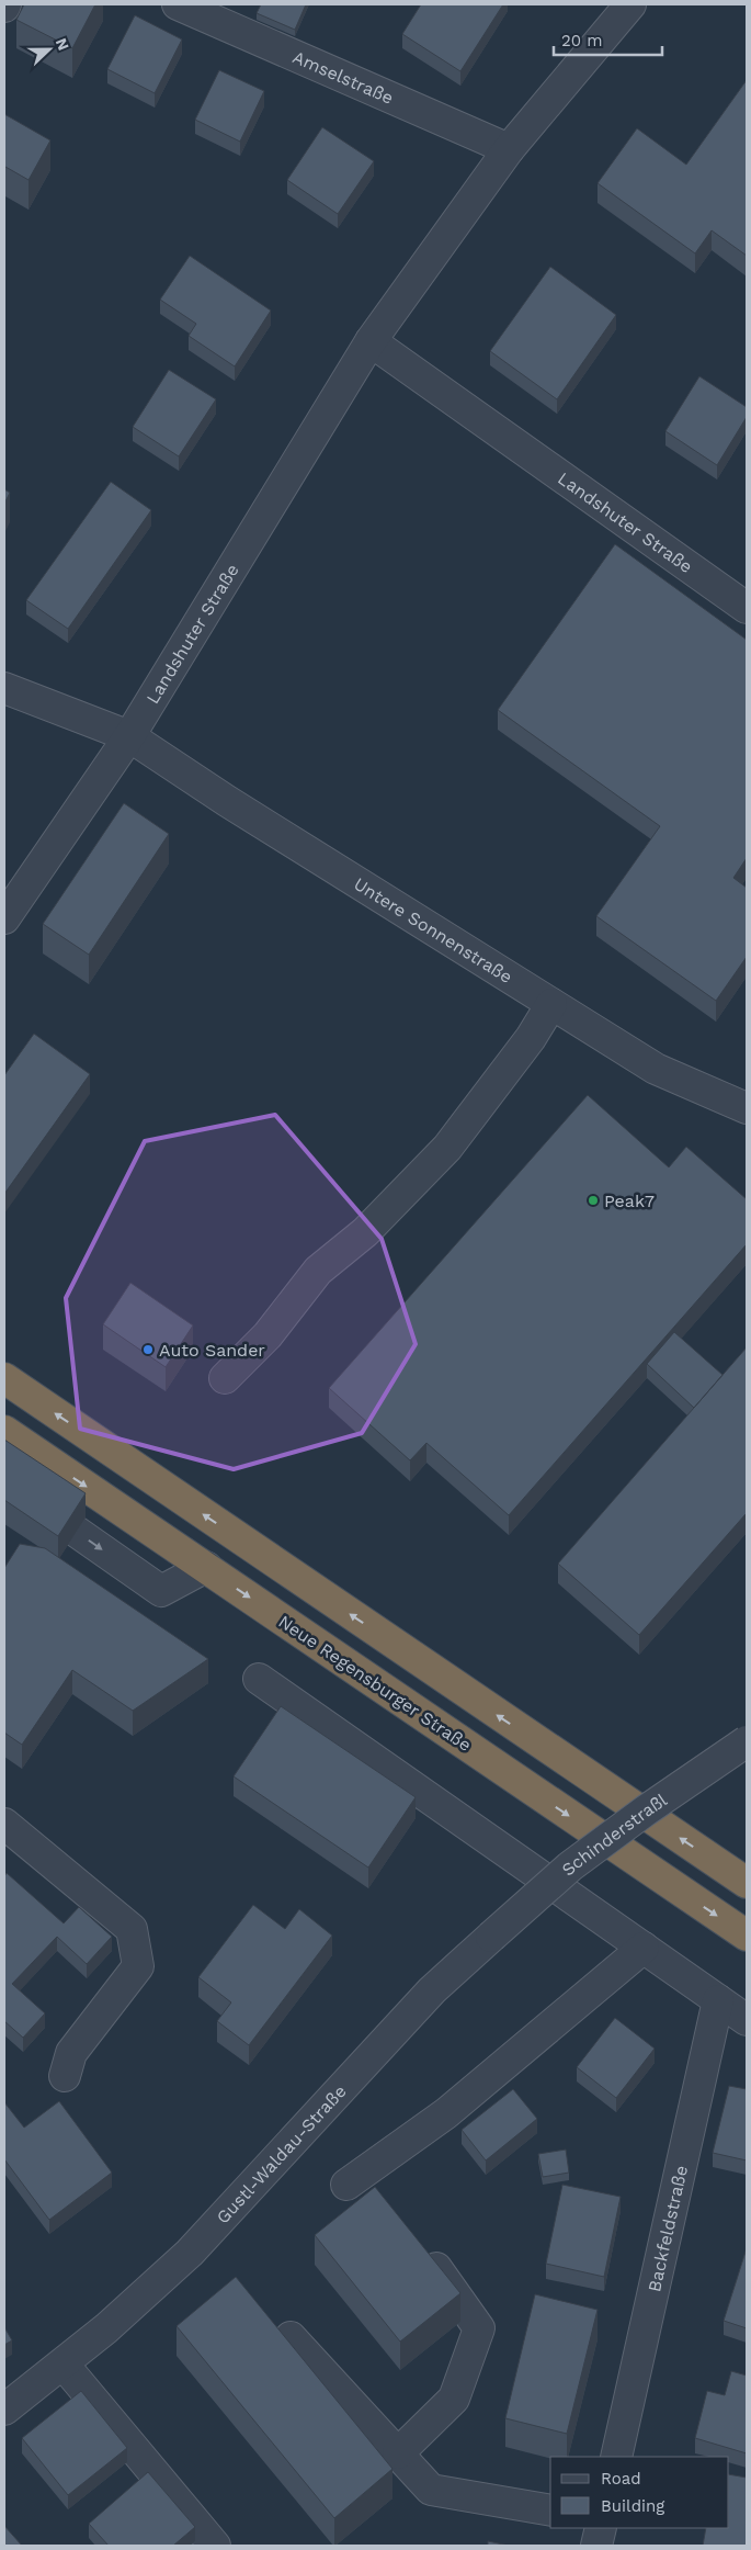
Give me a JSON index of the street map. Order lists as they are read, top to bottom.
{
  "streets": {
    "highway": ["Neue Regensburger Straße"],
    "street": [
      "Amselstraße",
      "Landshuter Straße",
      "Untere Sonnenstraße",
      "Schinderstraßl",
      "Gustl-Waldau-Straße",
      "Backfeldstraße"
    ]
  },
  "crossings": [
    ["Amselstraße", "Landshuter Straße"],
    ["Landshuter Straße", "Untere Sonnenstraße"],
    ["Schinderstraßl", "Gustl-Waldau-Straße"]
  ],
  "places": ["Peak7", "Auto Sander"],
  "legend": ["Road", "Building"],
  "scale_bar": "20 m",
  "north": "right"
}
